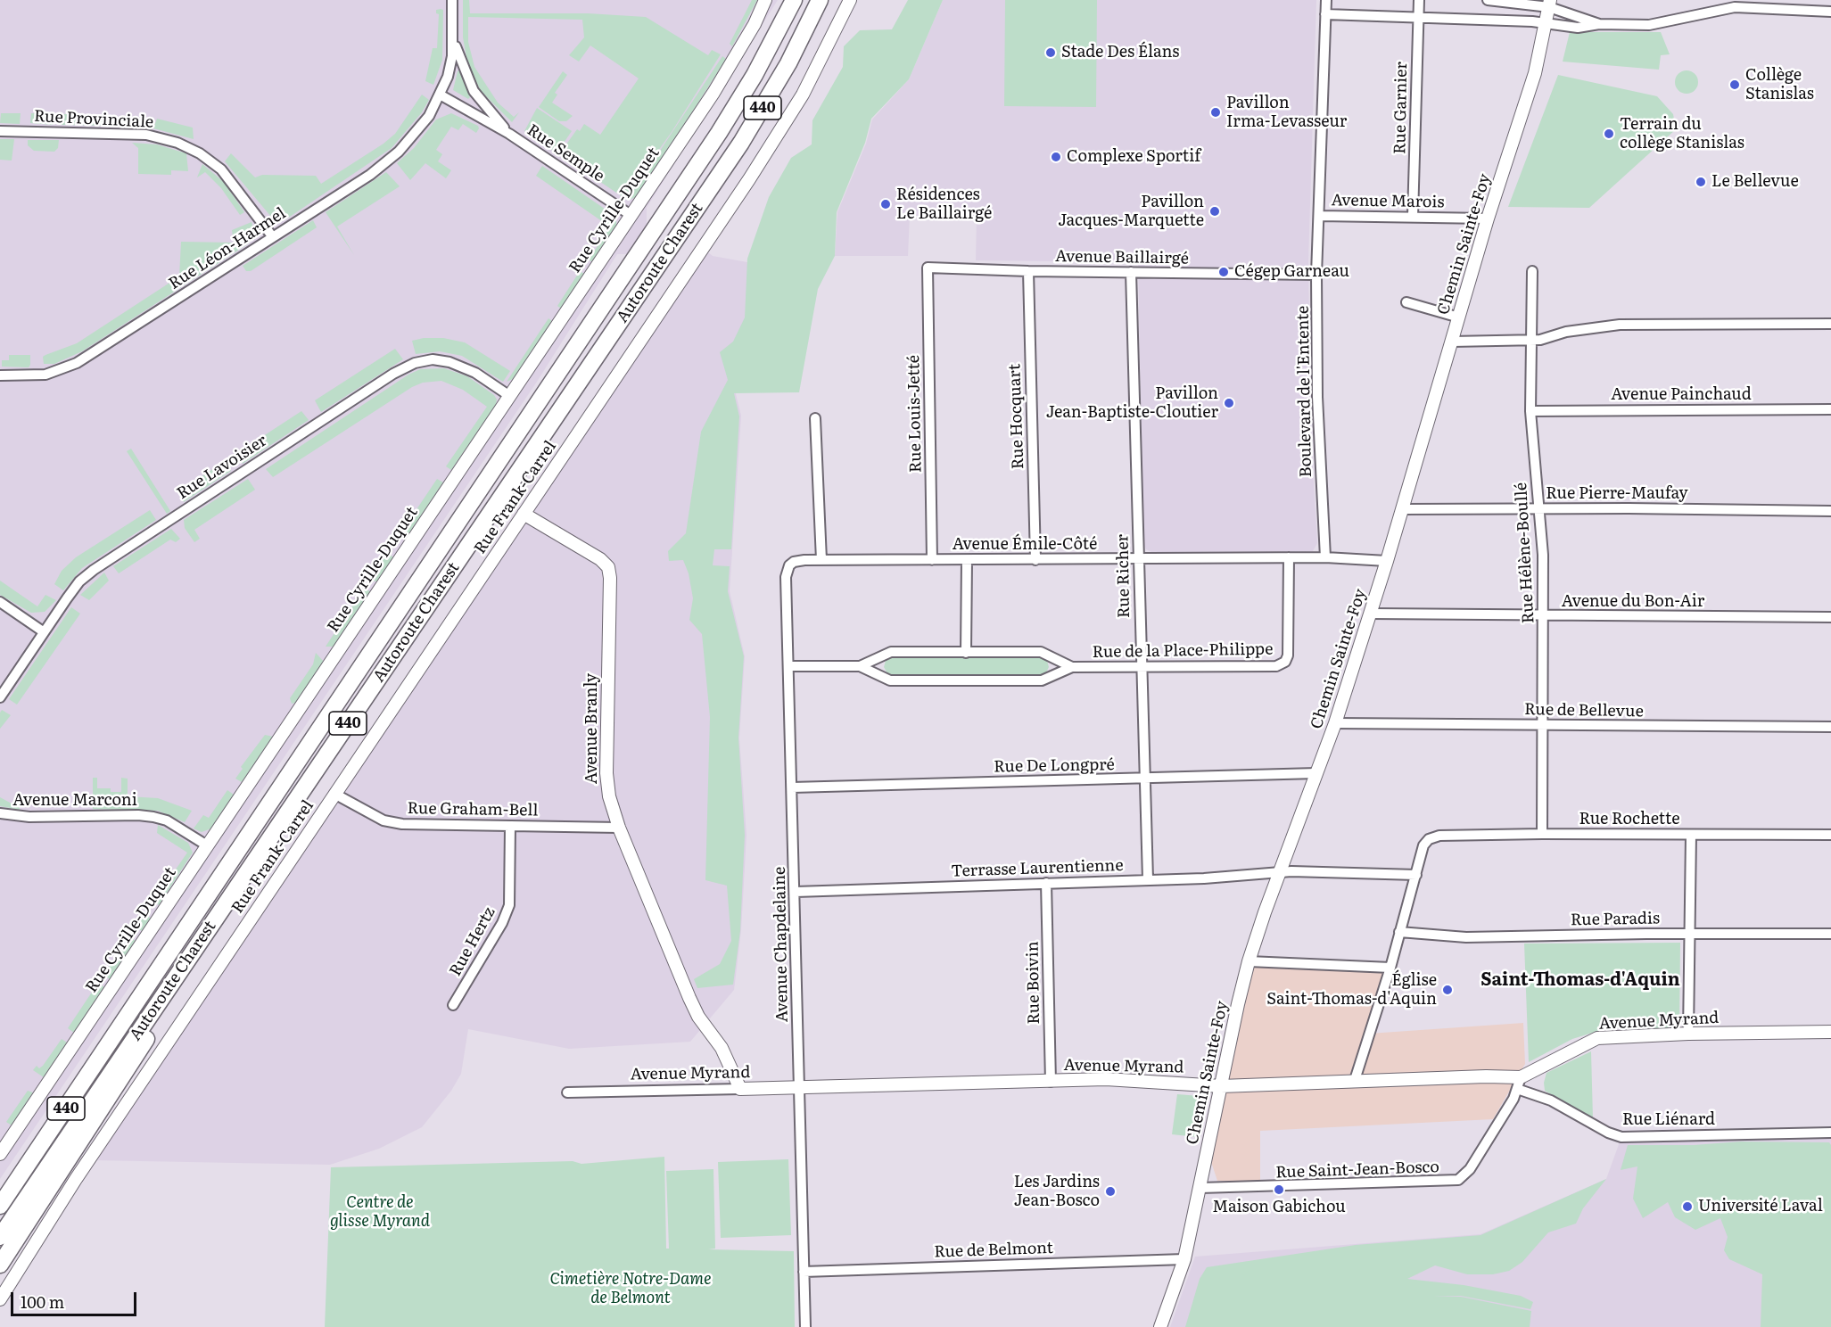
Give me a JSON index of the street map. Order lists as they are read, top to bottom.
{
  "streets": {
    "highway": ["440", "Autoroute Charest"],
    "street": [
      "Rue Garnier",
      "Rue Provinciale",
      "Rue Semple",
      "Avenue Marois",
      "Rue Cyrille-Duquet",
      "Chemin Sainte-Foy",
      "Rue Léon-Harmel",
      "Avenue Baillairgé",
      "Boulevard de l'Entente",
      "Avenue Painchaud",
      "Rue Louis-Jetté",
      "Rue Hocquart",
      "Rue Lavoisier",
      "Rue Pierre-Maufay",
      "Rue Frank-Carrel",
      "Avenue Émile-Côté",
      "Rue Hélène-Boullé",
      "Rue Richer",
      "Avenue du Bon-Air",
      "Rue de la Place-Philippe",
      "Rue de Bellevue",
      "Avenue Branly",
      "Rue De Longpré",
      "Avenue Marconi",
      "Rue Graham-Bell",
      "Rue Rochette",
      "Terrasse Laurentienne",
      "Rue Paradis",
      "Rue Hertz",
      "Avenue Chapdelaine",
      "Rue Boivin",
      "Avenue Myrand",
      "Rue Liénard",
      "Rue Saint-Jean-Bosco",
      "Rue de Belmont"
    ]
  },
  "crossings": [
    ["Rue Garnier", "Avenue Marois"],
    ["Rue Provinciale", "Rue Léon-Harmel"],
    ["Rue Semple", "Rue Cyrille-Duquet"],
    ["Rue Semple", "Rue Léon-Harmel"],
    ["Avenue Marois", "Chemin Sainte-Foy"],
    ["Avenue Marois", "Boulevard de l'Entente"],
    ["Rue Cyrille-Duquet", "Rue Lavoisier"],
    ["Rue Cyrille-Duquet", "Avenue Marconi"],
    ["Chemin Sainte-Foy", "Rue Pierre-Maufay"],
    ["Chemin Sainte-Foy", "Avenue Émile-Côté"],
    ["Chemin Sainte-Foy", "Avenue du Bon-Air"],
    ["Chemin Sainte-Foy", "Rue de Bellevue"],
    ["Chemin Sainte-Foy", "Rue De Longpré"],
    ["Chemin Sainte-Foy", "Terrasse Laurentienne"],
    ["Chemin Sainte-Foy", "Avenue Myrand"],
    ["Chemin Sainte-Foy", "Rue Saint-Jean-Bosco"],
    ["Chemin Sainte-Foy", "Rue de Belmont"],
    ["Avenue Baillairgé", "Boulevard de l'Entente"],
    ["Avenue Baillairgé", "Rue Louis-Jetté"],
    ["Avenue Baillairgé", "Rue Hocquart"],
    ["Avenue Baillairgé", "Rue Richer"],
    ["Boulevard de l'Entente", "Avenue Émile-Côté"],
    ["Avenue Painchaud", "Rue Hélène-Boullé"],
    ["Rue Louis-Jetté", "Avenue Émile-Côté"],
    ["Rue Hocquart", "Avenue Émile-Côté"],
    ["Rue Pierre-Maufay", "Rue Hélène-Boullé"],
    ["Rue Frank-Carrel", "Avenue Branly"],
    ["Rue Frank-Carrel", "Rue Graham-Bell"],
    ["Avenue Émile-Côté", "Rue Richer"],
    ["Avenue Émile-Côté", "Rue de la Place-Philippe"],
    ["Avenue Émile-Côté", "Avenue Chapdelaine"],
    ["Rue Hélène-Boullé", "Avenue du Bon-Air"],
    ["Rue Hélène-Boullé", "Rue de Bellevue"],
    ["Rue Hélène-Boullé", "Rue Rochette"],
    ["Rue Richer", "Rue de la Place-Philippe"],
    ["Rue Richer", "Rue De Longpré"],
    ["Rue Richer", "Terrasse Laurentienne"],
    ["Rue de la Place-Philippe", "Avenue Chapdelaine"],
    ["Avenue Branly", "Rue Graham-Bell"],
    ["Avenue Branly", "Avenue Myrand"],
    ["Rue De Longpré", "Avenue Chapdelaine"],
    ["Rue Graham-Bell", "Rue Hertz"],
    ["Terrasse Laurentienne", "Avenue Chapdelaine"],
    ["Terrasse Laurentienne", "Rue Boivin"],
    ["Avenue Chapdelaine", "Avenue Myrand"],
    ["Avenue Chapdelaine", "Rue de Belmont"],
    ["Rue Boivin", "Avenue Myrand"],
    ["Avenue Myrand", "Rue Liénard"],
    ["Avenue Myrand", "Rue Saint-Jean-Bosco"],
    ["Rue Liénard", "Rue Saint-Jean-Bosco"]
  ],
  "districts": ["Saint-Thomas-d'Aquin"],
  "parks": ["Centre de glisse Myrand", "Cimetière Notre-Dame de Belmont"],
  "places": [
    "Stade Des Élans",
    "Collège Stanislas",
    "Pavillon Irma-Levasseur",
    "Terrain du collège Stanislas",
    "Complexe Sportif",
    "Le Bellevue",
    "Résidences Le Baillairgé",
    "Pavillon Jacques-Marquette",
    "Cégep Garneau",
    "Pavillon Jean-Baptiste-Cloutier",
    "Église Saint-Thomas-d'Aquin",
    "Maison Gabichou",
    "Les Jardins Jean-Bosco",
    "Université Laval"
  ],
  "scale_bar": "100 m"
}
